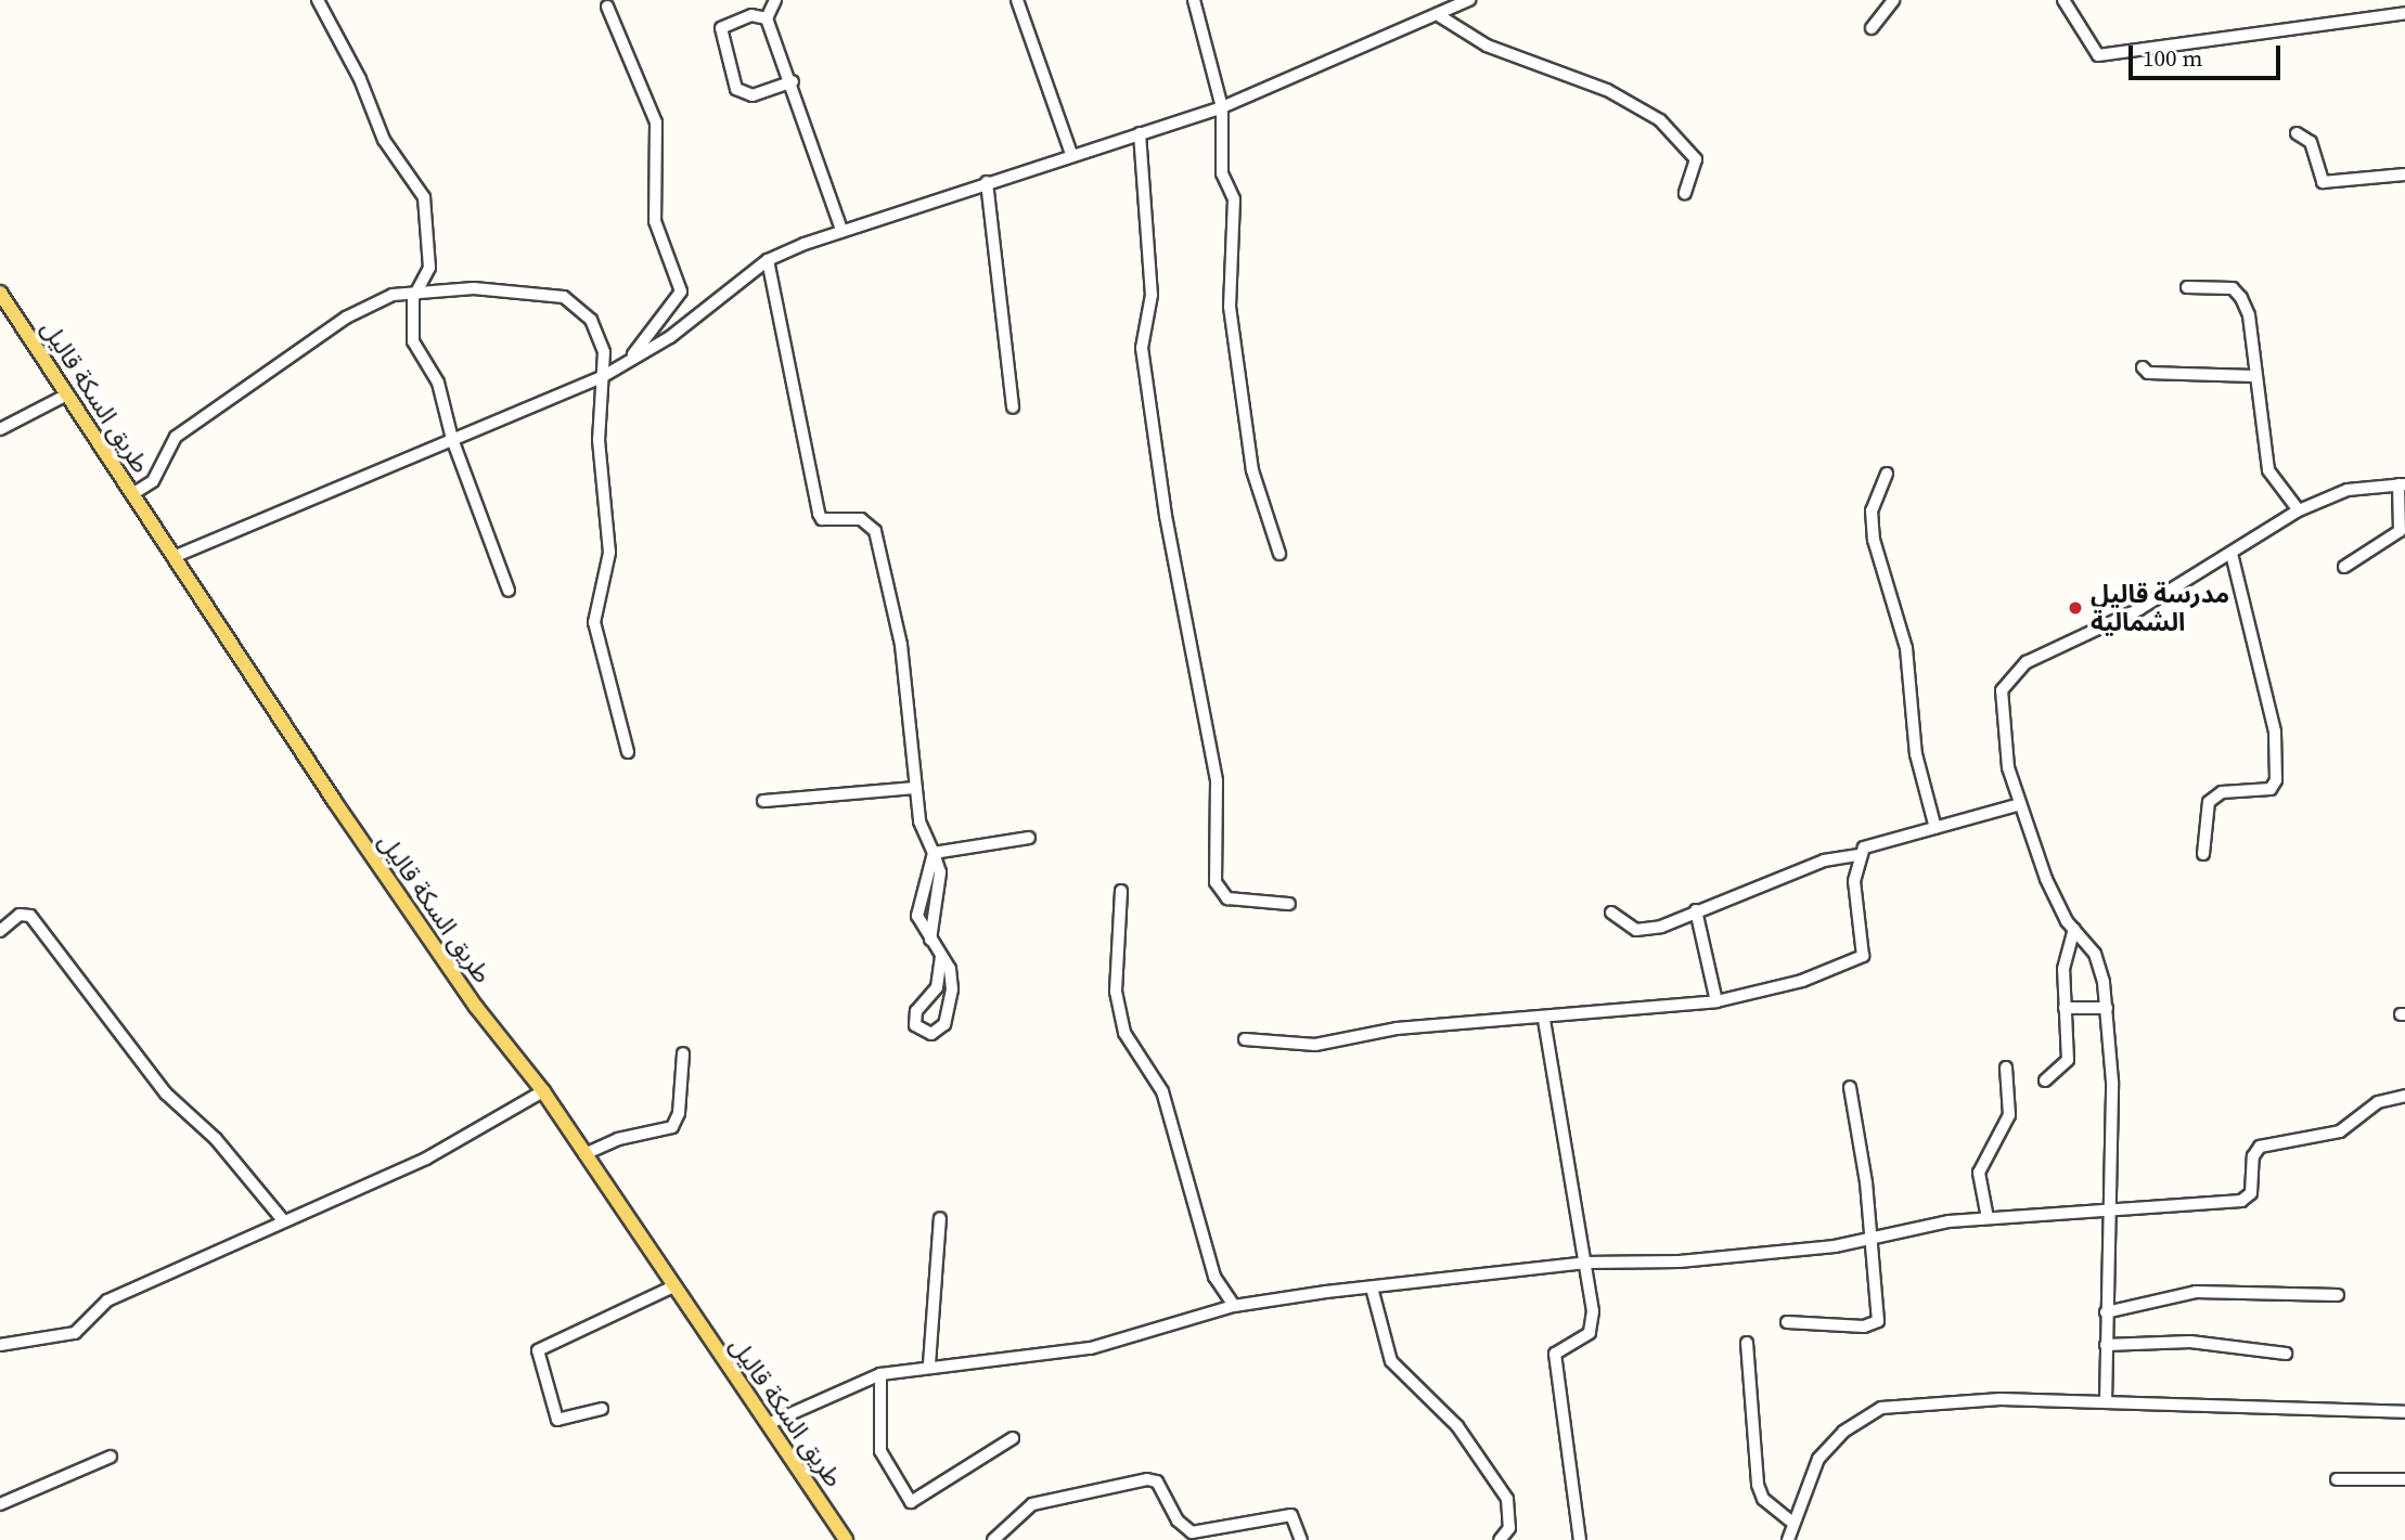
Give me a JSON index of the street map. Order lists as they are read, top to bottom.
{
  "streets": {
    "main road": ["طريق السكة قاليل"]
  },
  "places": ["مدرسة قاليل الشمالية"],
  "scale_bar": "100 m"
}
